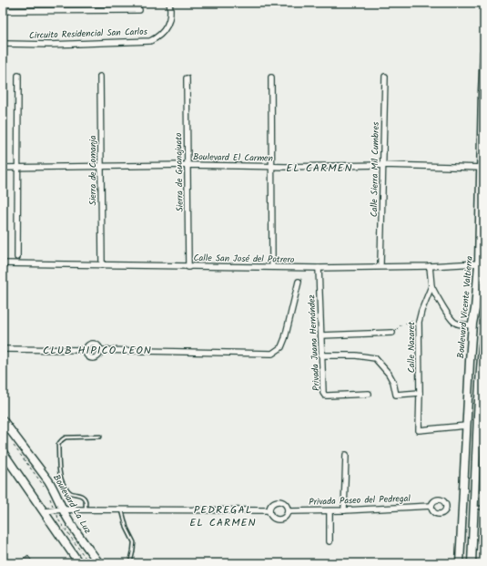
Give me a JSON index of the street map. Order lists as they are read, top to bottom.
{
  "streets": {
    "main road": ["Boulevard Vicente Valtierra", "Boulevard La Luz"],
    "street": [
      "Circuito Residencial San Carlos",
      "Boulevard El Carmen",
      "Calle Sierra Mil Cumbres",
      "Sierra de Comanja",
      "Sierra de Guanajuato",
      "Calle San José del Potrero",
      "Privada Juana Hernández",
      "Calle Nazaret",
      "Privada Paseo del Pedregal"
    ]
  },
  "crossings": [
    ["Boulevard El Carmen", "Calle Sierra Mil Cumbres"],
    ["Boulevard El Carmen", "Sierra de Comanja"],
    ["Boulevard El Carmen", "Sierra de Guanajuato"],
    ["Boulevard El Carmen", "Boulevard Vicente Valtierra"],
    ["Sierra de Comanja", "Calle San José del Potrero"],
    ["Sierra de Guanajuato", "Calle San José del Potrero"],
    ["Calle San José del Potrero", "Boulevard Vicente Valtierra"],
    ["Calle San José del Potrero", "Privada Juana Hernández"],
    ["Calle San José del Potrero", "Calle Nazaret"],
    ["Boulevard Vicente Valtierra", "Calle Nazaret"]
  ],
  "districts": ["EL CARMEN", "CLUB HIPICO LEON", "PEDREGAL EL CARMEN"]
}
